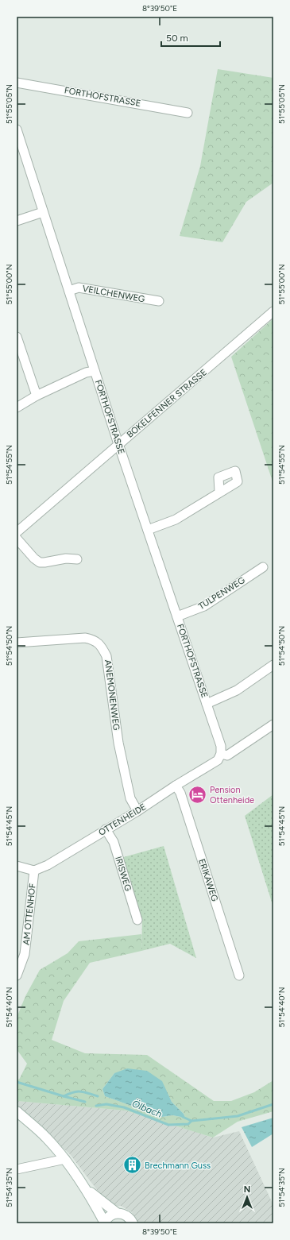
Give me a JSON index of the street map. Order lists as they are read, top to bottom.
{
  "streets": {
    "street": [
      "FORTHOFSTRASSE",
      "VEILCHENWEG",
      "BOKELFENNER STRASSE",
      "TULPENWEG",
      "ANEMONENWEG",
      "OTTENHEIDE",
      "IRISWEG",
      "ERIKAWEG",
      "AM OTTENHOF"
    ]
  },
  "crossings": [
    ["FORTHOFSTRASSE", "VEILCHENWEG"],
    ["FORTHOFSTRASSE", "BOKELFENNER STRASSE"],
    ["FORTHOFSTRASSE", "TULPENWEG"],
    ["ANEMONENWEG", "OTTENHEIDE"],
    ["OTTENHEIDE", "IRISWEG"],
    ["OTTENHEIDE", "ERIKAWEG"],
    ["OTTENHEIDE", "AM OTTENHOF"]
  ],
  "water": ["Ölbach"],
  "places": {
    "hotel": ["Pension Ottenheide"],
    "building": ["Brechmann Guss"]
  },
  "scale_bar": "50 m",
  "north": "top",
  "coordinates": [
    "8°39'50\"E",
    "51°55'05\"N",
    "51°55'00\"N",
    "51°54'55\"N",
    "51°54'50\"N",
    "51°54'45\"N",
    "51°54'40\"N",
    "51°54'35\"N"
  ]
}
